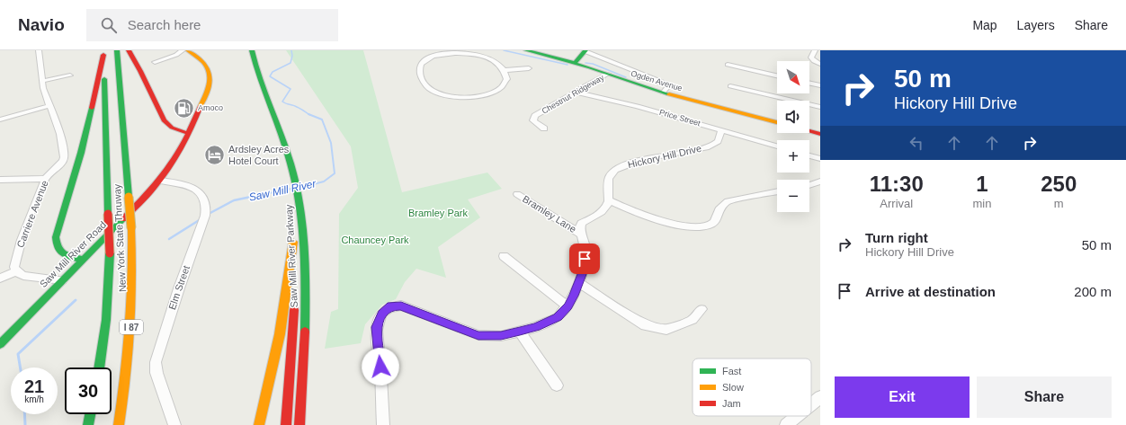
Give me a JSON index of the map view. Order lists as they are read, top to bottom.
{
  "streets": {
    "main road": [
      "Ogden Avenue",
      "New York State Thruway",
      "Saw Mill River Road",
      "Saw Mill River Parkway",
      "I 87"
    ],
    "street": [
      "Chestnut Ridgeway",
      "Price Street",
      "Hickory Hill Drive",
      "Carriere Avenue",
      "Bramley Lane",
      "Elm Street"
    ]
  },
  "crossings": [
    ["Ogden Avenue", "Chestnut Ridgeway"],
    ["Chestnut Ridgeway", "Price Street"],
    ["Price Street", "Hickory Hill Drive"],
    ["Saw Mill River Road", "Elm Street"]
  ],
  "water": ["Saw Mill River"],
  "parks": ["Bramley Park", "Chauncey Park"],
  "places": {
    "fuel station": ["Amoco"],
    "hotel": ["Ardsley Acres Hotel Court"]
  },
  "legend": ["Fast", "Slow", "Jam"],
  "north": "bottom right",
  "page": {
    "header": "Navio",
    "search": "Search here",
    "nav": ["Map", "Layers", "Share"],
    "turn": ["50 m", "Hickory Hill Drive"],
    "map_buttons": ["+", "−"],
    "eta": [
      "11:30",
      "Arrival",
      "1",
      "min",
      "250",
      "m"
    ],
    "list": [
      {
        "name": "Turn right",
        "note": "Hickory Hill Drive",
        "value": "50 m"
      },
      {
        "name": "Arrive at destination",
        "value": "200 m"
      }
    ],
    "speed": "21 km/h",
    "limit": "30",
    "buttons": ["Exit", "Share"]
  }
}
